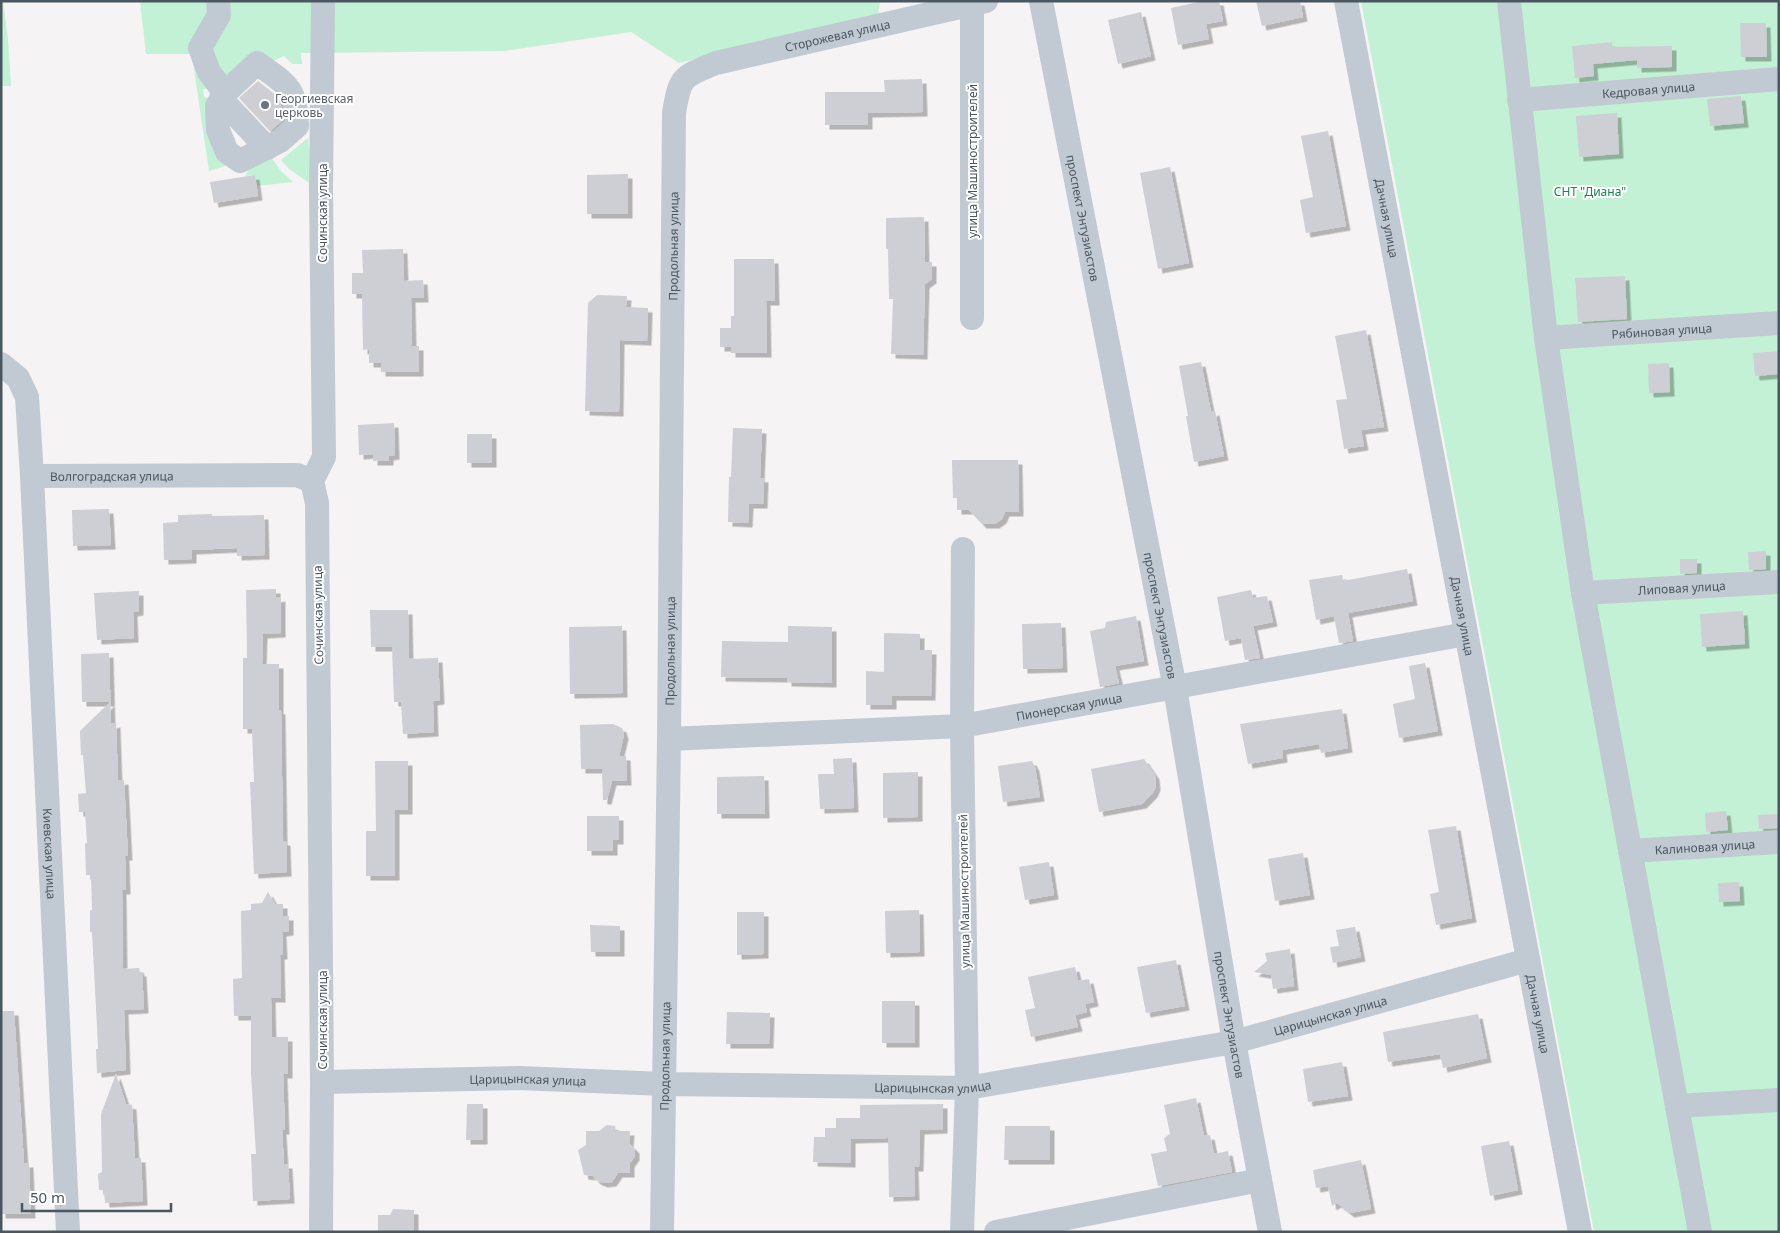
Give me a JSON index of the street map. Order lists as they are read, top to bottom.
{
  "streets": {
    "street": [
      "Сторожевая улица",
      "Кедровая улица",
      "улица Машиностроителей",
      "Сочинская улица",
      "проспект Энтузиастов",
      "Дачная улица",
      "Продольная улица",
      "Рябиновая улица",
      "Волгоградская улица",
      "Липовая улица",
      "Пионерская улица",
      "Калиновая улица",
      "Киевская улица",
      "Царицынская улица"
    ]
  },
  "crossings": [
    ["Сторожевая улица", "улица Машиностроителей"],
    ["Сторожевая улица", "Продольная улица"],
    ["улица Машиностроителей", "Пионерская улица"],
    ["улица Машиностроителей", "Царицынская улица"],
    ["Сочинская улица", "Волгоградская улица"],
    ["Сочинская улица", "Царицынская улица"],
    ["проспект Энтузиастов", "Пионерская улица"],
    ["проспект Энтузиастов", "Царицынская улица"],
    ["Дачная улица", "Пионерская улица"],
    ["Дачная улица", "Царицынская улица"],
    ["Продольная улица", "Пионерская улица"],
    ["Продольная улица", "Царицынская улица"],
    ["Волгоградская улица", "Киевская улица"]
  ],
  "parks": ["СНТ \"Диана\""],
  "places": ["Георгиевская церковь"],
  "scale_bar": "50 m"
}
